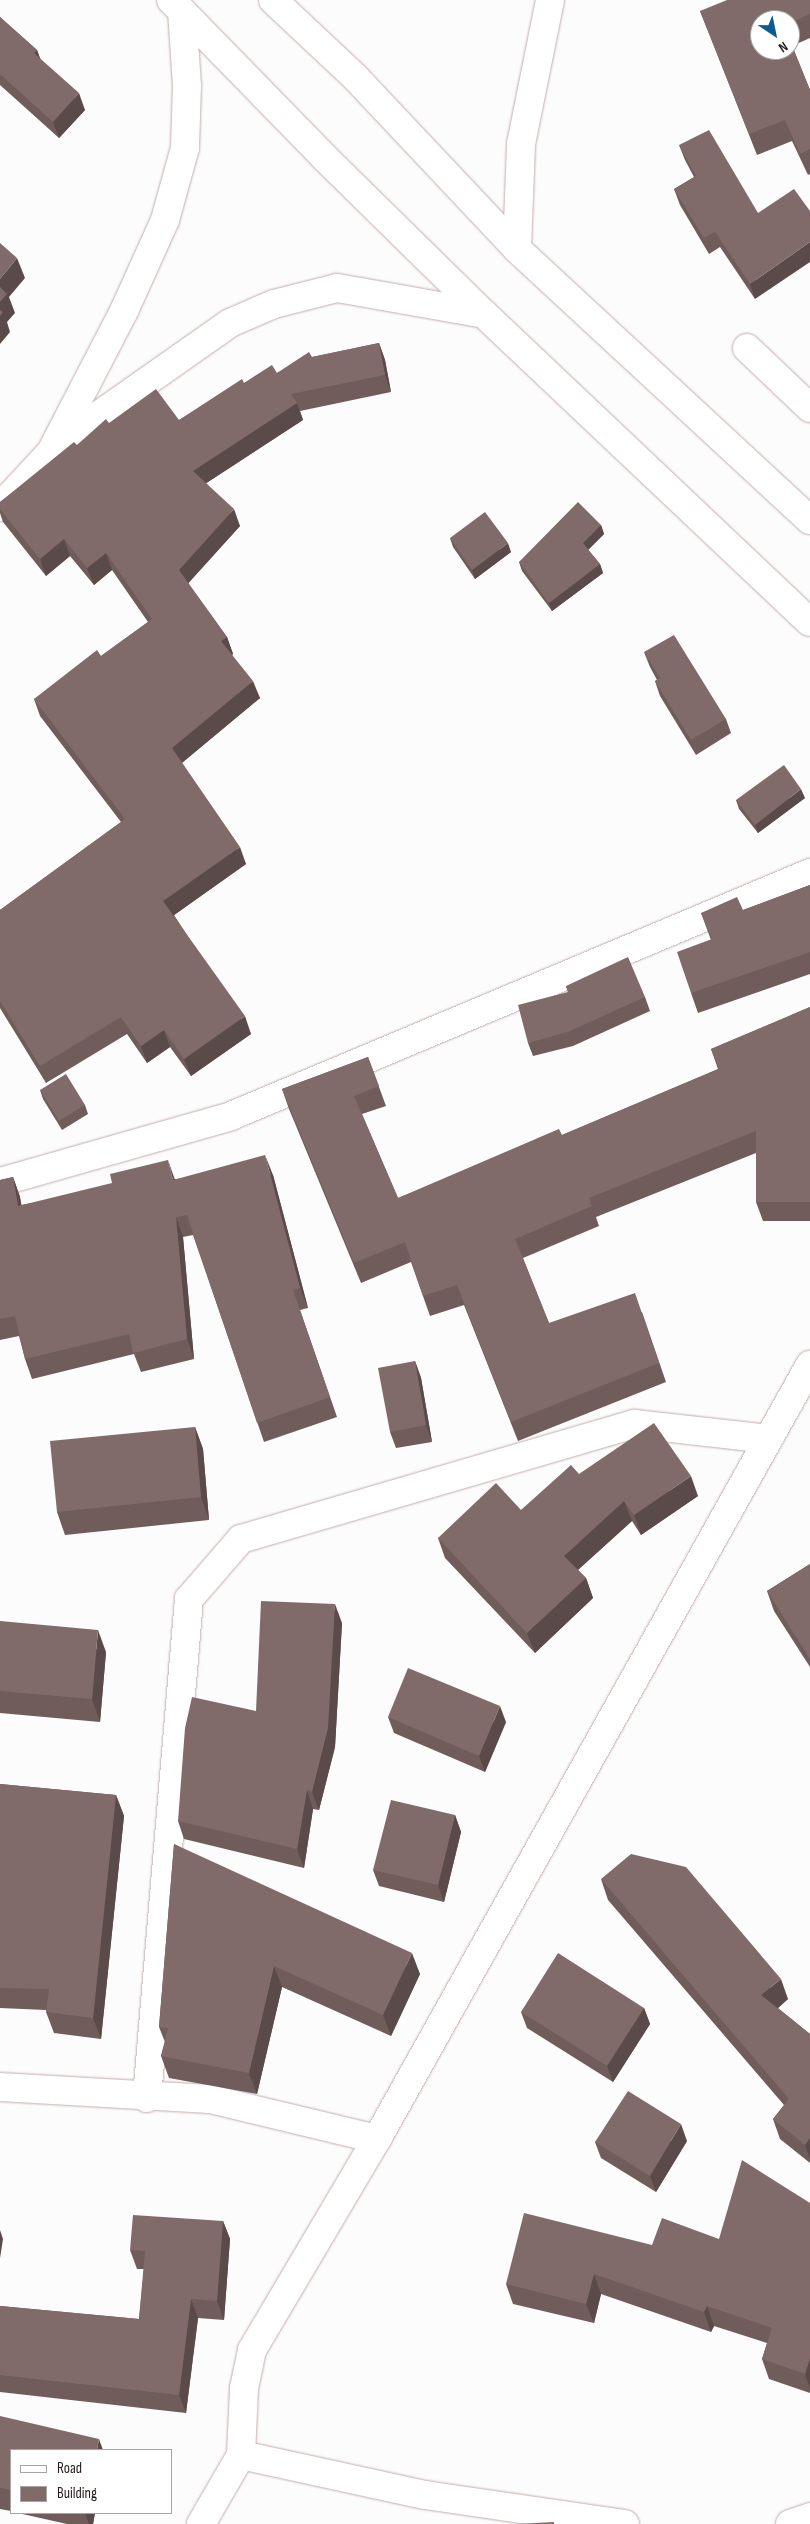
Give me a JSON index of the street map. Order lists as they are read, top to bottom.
{
  "legend": ["Road", "Building"],
  "north": "bottom right"
}
